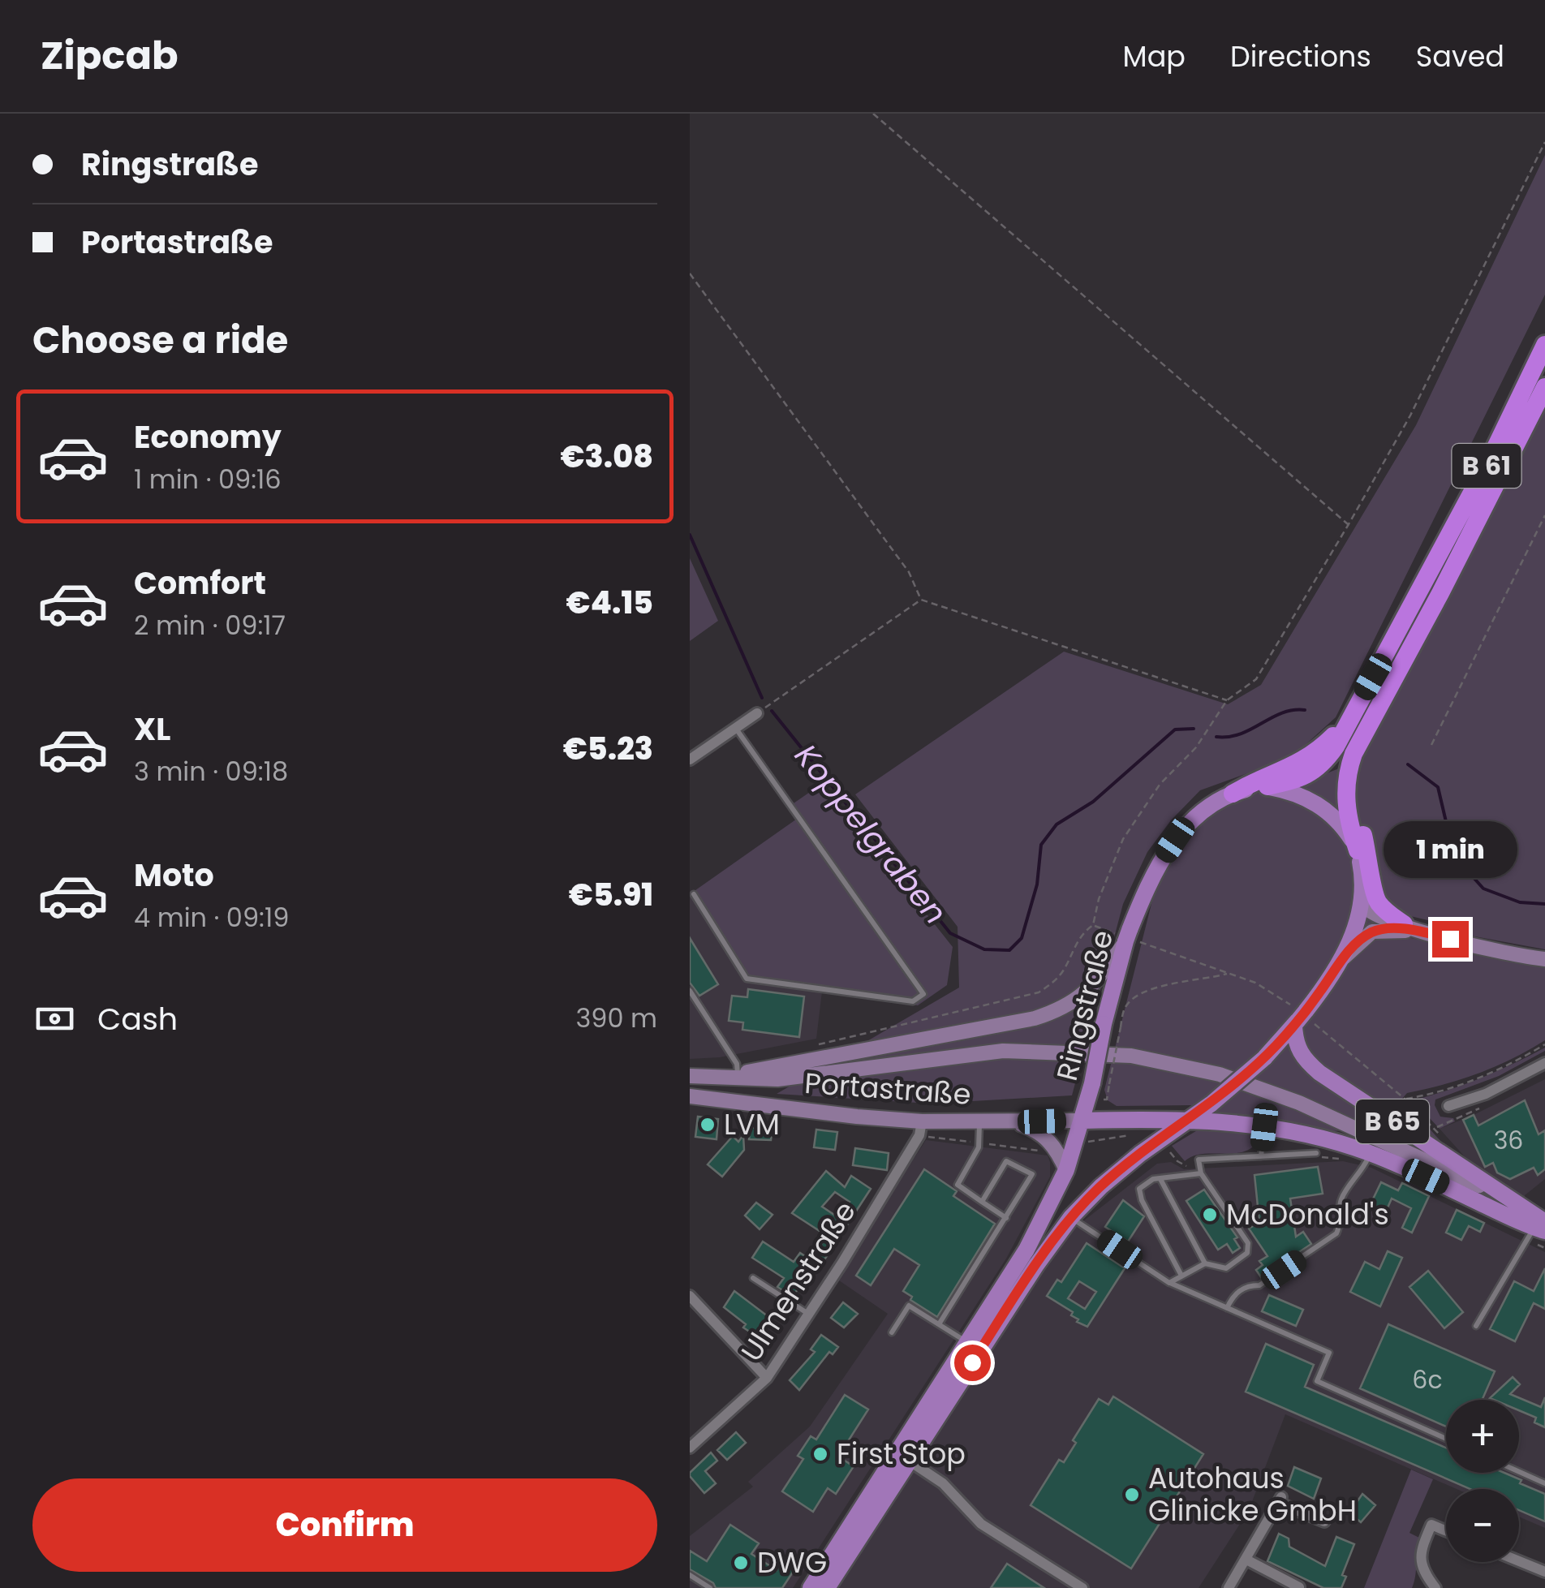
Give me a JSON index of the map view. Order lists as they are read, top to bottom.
{
  "streets": {
    "highway": ["B 61"],
    "main road": ["Ringstraße", "Portastraße", "B 65"],
    "street": ["Ulmenstraße"]
  },
  "crossings": [
    ["B 61", "Ringstraße"],
    ["B 61", "B 65"],
    ["Ringstraße", "Portastraße"],
    ["Ringstraße", "B 65"],
    ["Portastraße", "B 65"],
    ["Portastraße", "Ulmenstraße"]
  ],
  "water": ["Koppelgraben"],
  "places": [
    "LVM",
    "McDonald's",
    "First Stop",
    "Autohaus Glinicke GmbH",
    "DWG"
  ],
  "house_numbers": ["36", "6c"],
  "page": {
    "header": "Zipcab",
    "nav": ["Map", "Directions", "Saved"],
    "banner": ["Ringstraße", "Portastraße"],
    "heading": "Choose a ride",
    "list": [
      {
        "name": "Economy",
        "note": "1 min · 09:16",
        "value": "€3.08"
      },
      {
        "name": "Comfort",
        "note": "2 min · 09:17",
        "value": "€4.15"
      },
      {
        "name": "XL",
        "note": "3 min · 09:18",
        "value": "€5.23"
      },
      {
        "name": "Moto",
        "note": "4 min · 09:19",
        "value": "€5.91"
      }
    ],
    "bubble": "1 min",
    "pay": ["Cash", "390 m"],
    "map_buttons": ["+", "−"],
    "buttons": "Confirm"
  }
}
